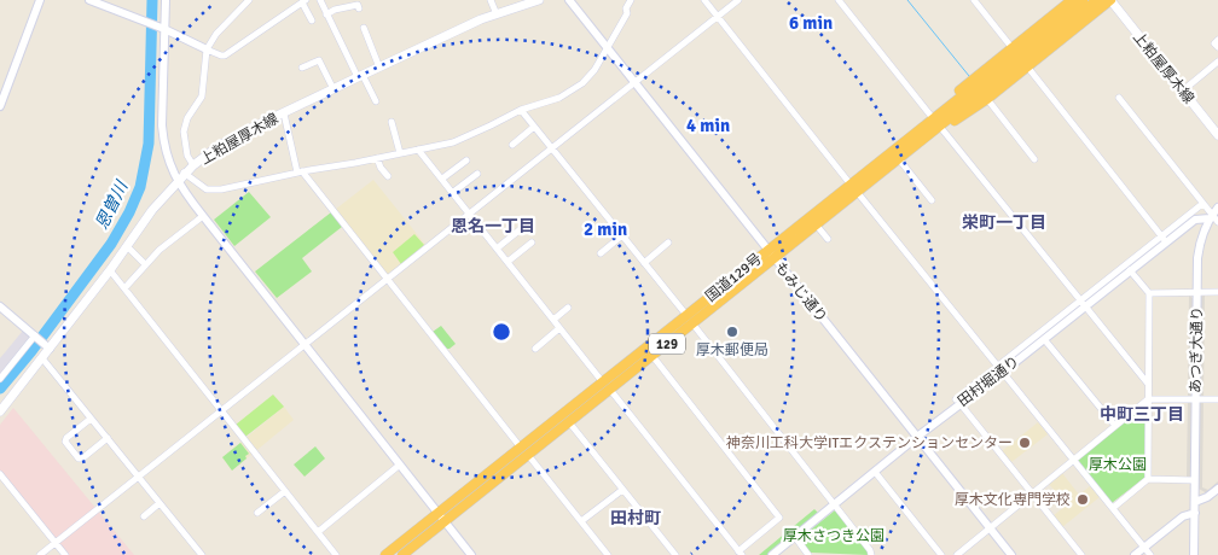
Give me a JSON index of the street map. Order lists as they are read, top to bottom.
{
  "streets": {
    "highway": ["国道129号", "129"],
    "main road": ["上粕屋厚木線"],
    "street": ["もみじ通り", "あつぎ大通り", "田村堀通り"]
  },
  "crossings": [
    ["上粕屋厚木線", "129"],
    ["国道129号", "もみじ通り"],
    ["国道129号", "129"],
    ["もみじ通り", "田村堀通り"],
    ["あつぎ大通り", "田村堀通り"]
  ],
  "districts": [
    "栄町一丁目",
    "恩名一丁目",
    "中町三丁目",
    "田村町"
  ],
  "water": ["恩曽川"],
  "parks": ["厚木公園", "厚木さつき公園"],
  "places": ["厚木郵便局", "神奈川工科大学ITエクステンションセンター", "厚木文化専門学校"],
  "rings": ["6 min", "4 min", "2 min"]
}
